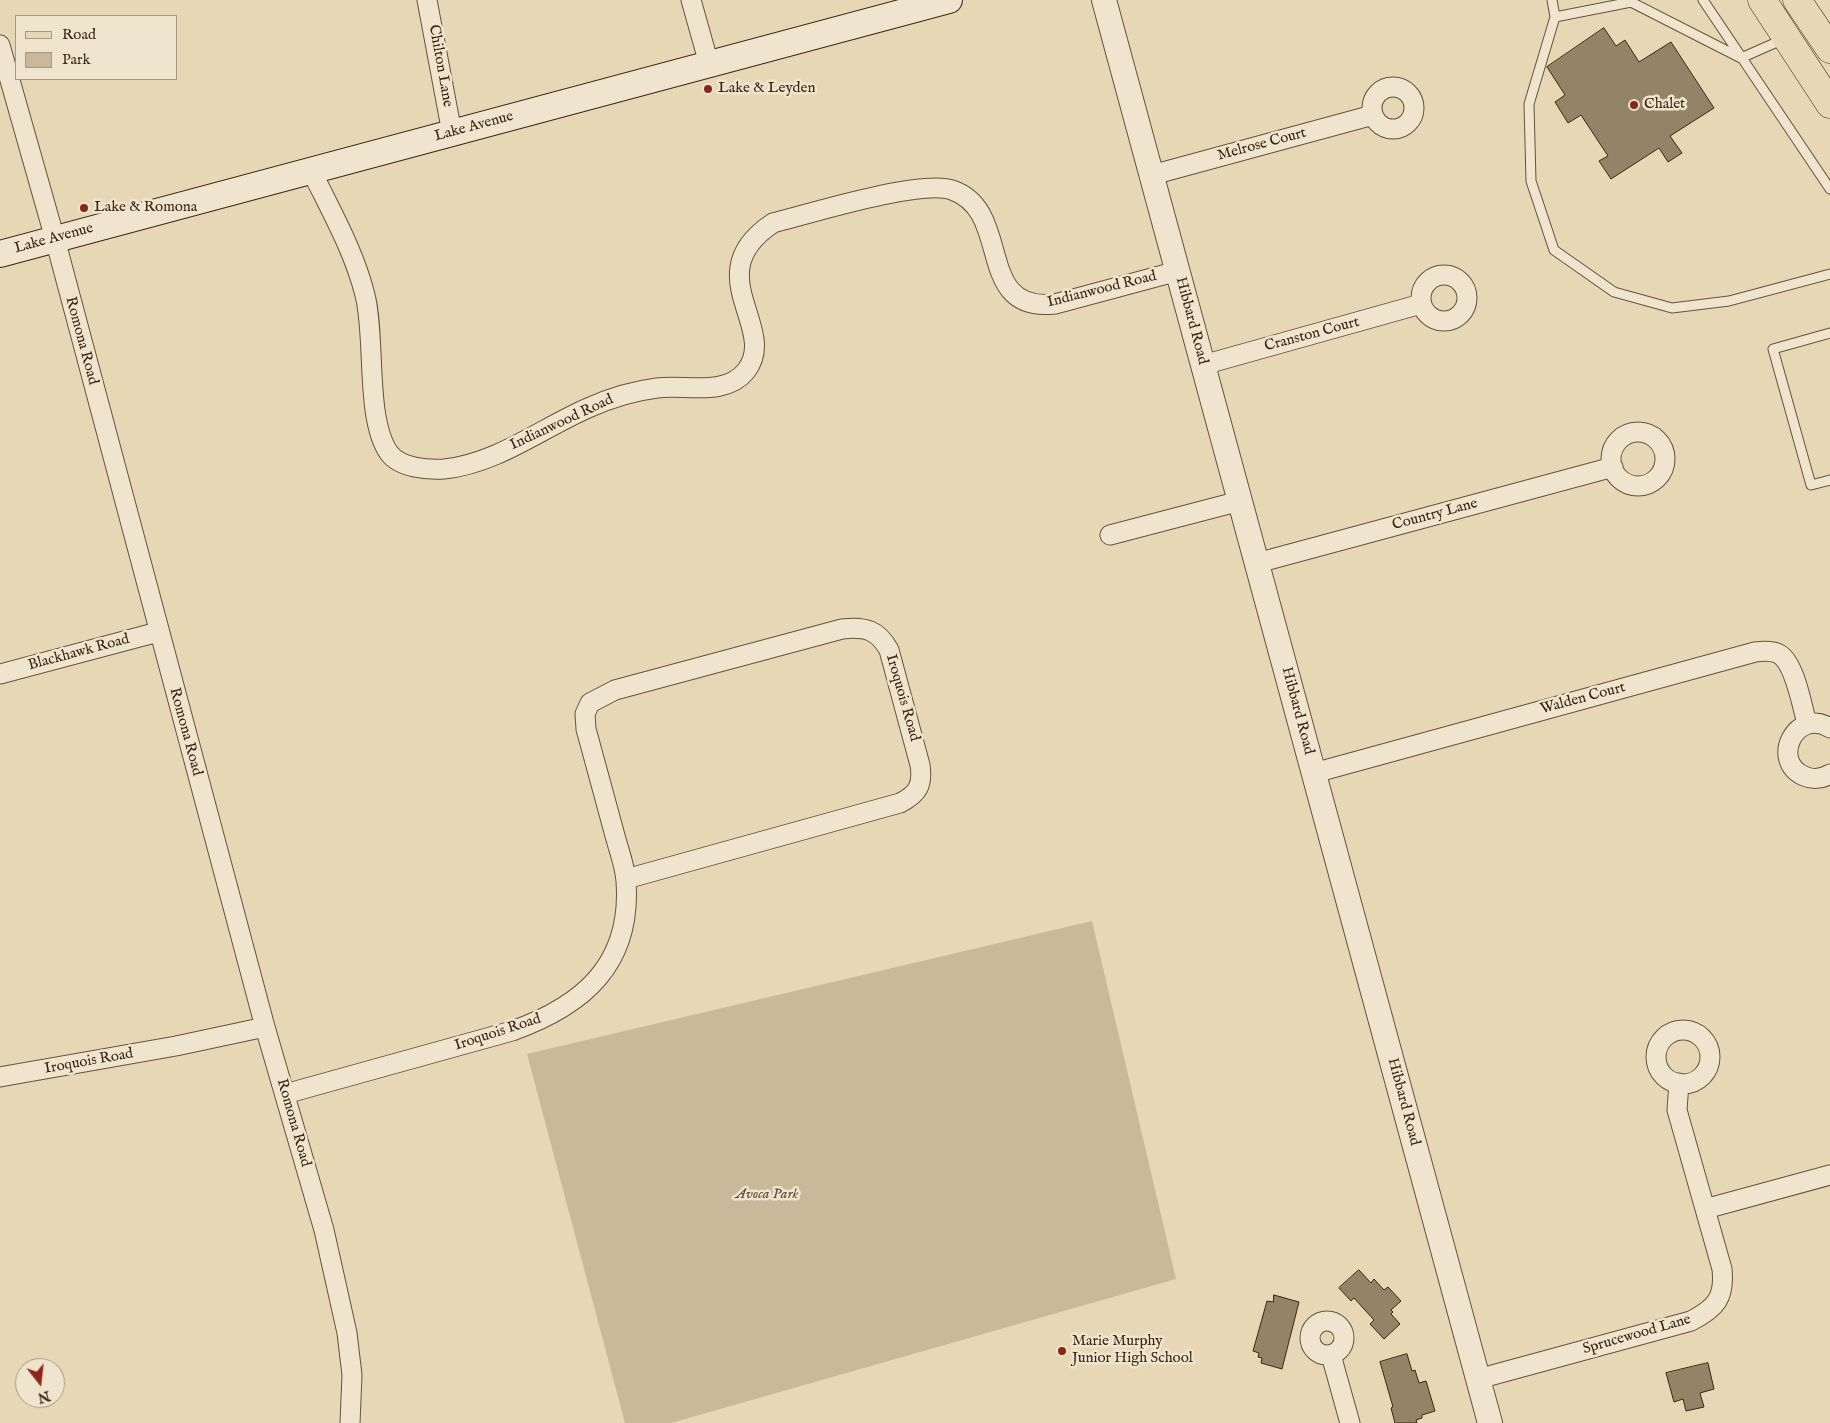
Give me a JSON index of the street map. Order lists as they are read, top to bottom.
{
  "streets": {
    "main road": ["Lake Avenue"],
    "street": [
      "Chilton Lane",
      "Melrose Court",
      "Indianwood Road",
      "Hibbard Road",
      "Cranston Court",
      "Romona Road",
      "Country Lane",
      "Blackhawk Road",
      "Iroquois Road",
      "Walden Court",
      "Sprucewood Lane"
    ]
  },
  "crossings": [
    ["Chilton Lane", "Lake Avenue"],
    ["Lake Avenue", "Indianwood Road"],
    ["Lake Avenue", "Romona Road"],
    ["Melrose Court", "Hibbard Road"],
    ["Indianwood Road", "Hibbard Road"],
    ["Hibbard Road", "Cranston Court"],
    ["Hibbard Road", "Country Lane"],
    ["Hibbard Road", "Walden Court"],
    ["Hibbard Road", "Sprucewood Lane"],
    ["Romona Road", "Blackhawk Road"],
    ["Romona Road", "Iroquois Road"]
  ],
  "parks": ["Avoca Park"],
  "places": [
    "Lake & Leyden",
    "Chalet",
    "Lake & Romona",
    "Marie Murphy Junior High School"
  ],
  "legend": ["Road", "Park"],
  "north": "bottom"
}
